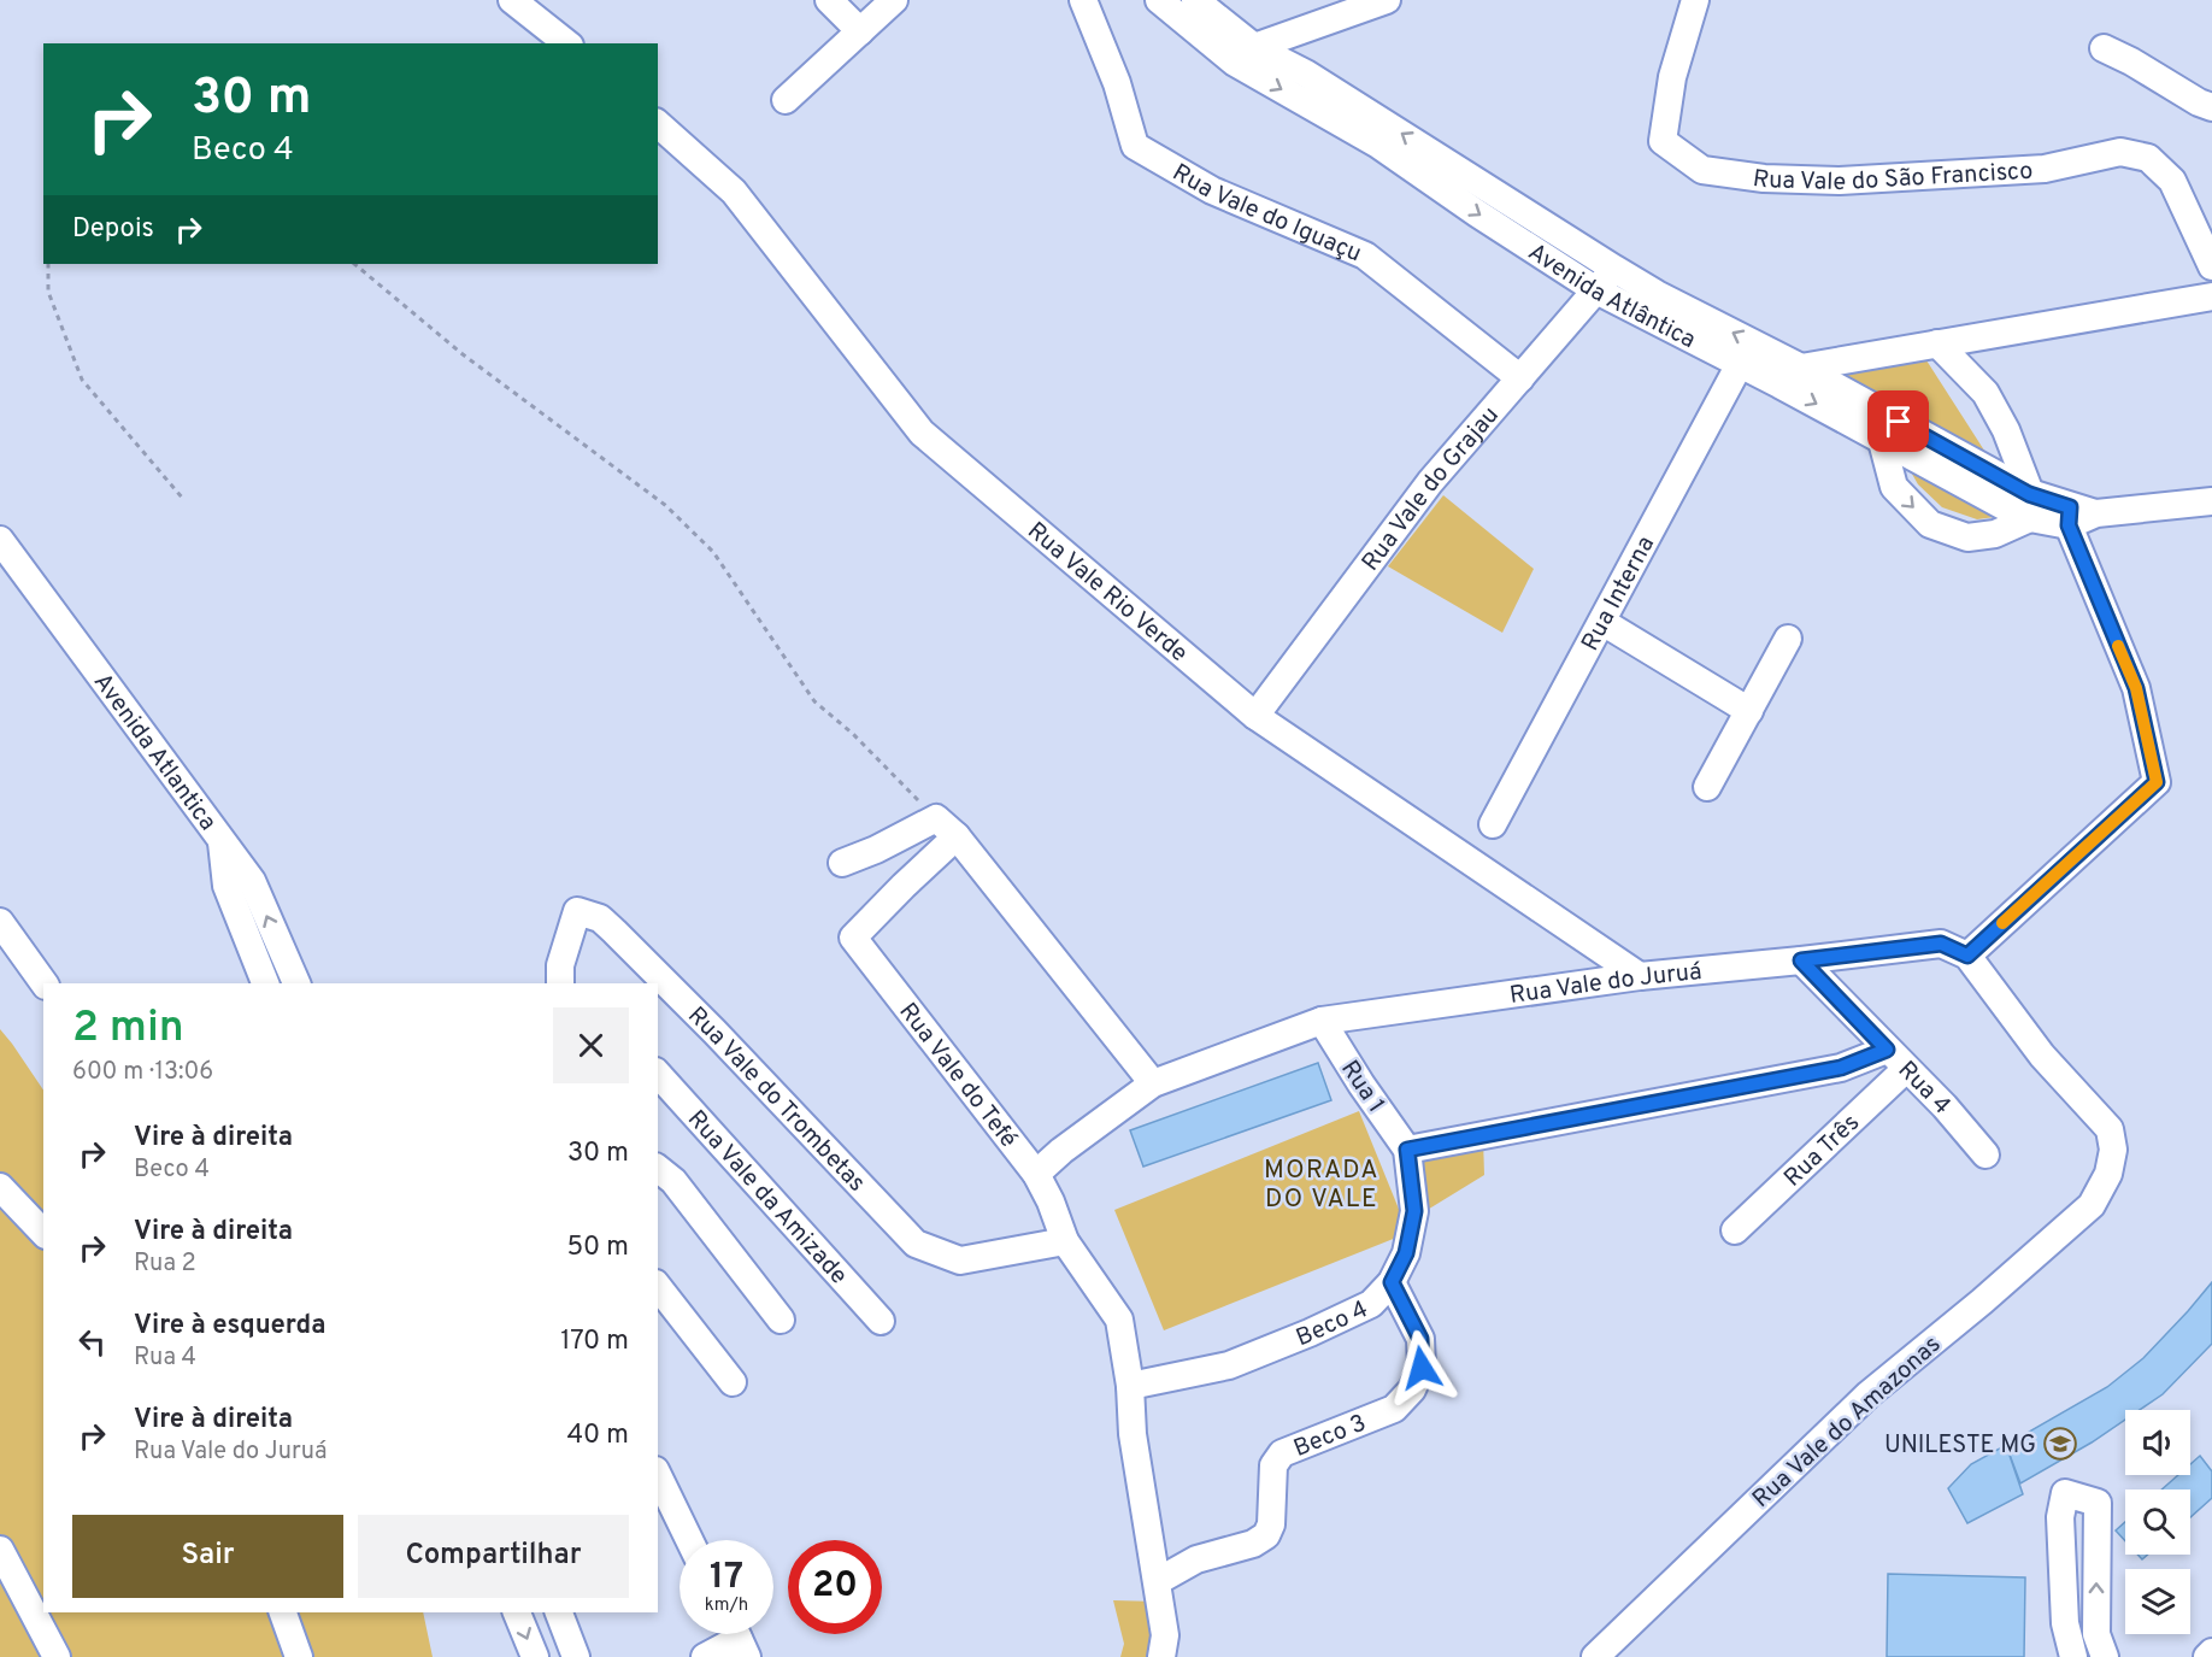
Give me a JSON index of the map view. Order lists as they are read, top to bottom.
{
  "streets": {
    "street": [
      "Rua Vale do São Francisco",
      "Rua Vale do Iguaçu",
      "Avenida Atlântica",
      "Rua Vale do Grajau",
      "Rua Vale Rio Verde",
      "Rua Interna",
      "Avenida Atlantica",
      "Rua Vale do Juruá",
      "Rua Vale do Tefé",
      "Rua 1",
      "Rua 4",
      "Rua Vale do Trombetas",
      "Rua Três",
      "Rua Vale da Amizade",
      "Beco 4",
      "Rua Vale do Amazonas",
      "Beco 3"
    ]
  },
  "crossings": [
    ["Rua Vale do Iguaçu", "Rua Vale do Grajau"],
    ["Avenida Atlântica", "Rua Vale do Grajau"],
    ["Avenida Atlântica", "Rua Interna"],
    ["Rua Vale do Grajau", "Rua Vale Rio Verde"],
    ["Rua Vale Rio Verde", "Rua Vale do Juruá"],
    ["Rua Vale do Juruá", "Rua Vale do Tefé"],
    ["Rua Vale do Juruá", "Rua 1"],
    ["Rua Vale do Juruá", "Rua 4"],
    ["Rua Vale do Juruá", "Rua Vale do Amazonas"],
    ["Rua Vale do Tefé", "Rua Vale do Trombetas"],
    ["Rua Vale do Tefé", "Beco 4"],
    ["Rua Vale do Tefé", "Beco 3"],
    ["Rua 1", "Beco 4"],
    ["Rua 4", "Rua Três"],
    ["Beco 4", "Beco 3"]
  ],
  "districts": ["MORADA DO VALE"],
  "places": {
    "school or university": ["UNILESTE MG"]
  },
  "page": {
    "turn": ["30 m", "Beco 4"],
    "then": "Depois",
    "heading": ["2 min", "600 m · 13:06"],
    "list": [
      {
        "name": "Vire à direita",
        "note": "Beco 4",
        "value": "30 m"
      },
      {
        "name": "Vire à direita",
        "note": "Rua 2",
        "value": "50 m"
      },
      {
        "name": "Vire à esquerda",
        "note": "Rua 4",
        "value": "170 m"
      },
      {
        "name": "Vire à direita",
        "note": "Rua Vale do Juruá",
        "value": "40 m"
      }
    ],
    "buttons": ["Sair", "Compartilhar"],
    "speed": "17 km/h",
    "limit": "20"
  }
}
